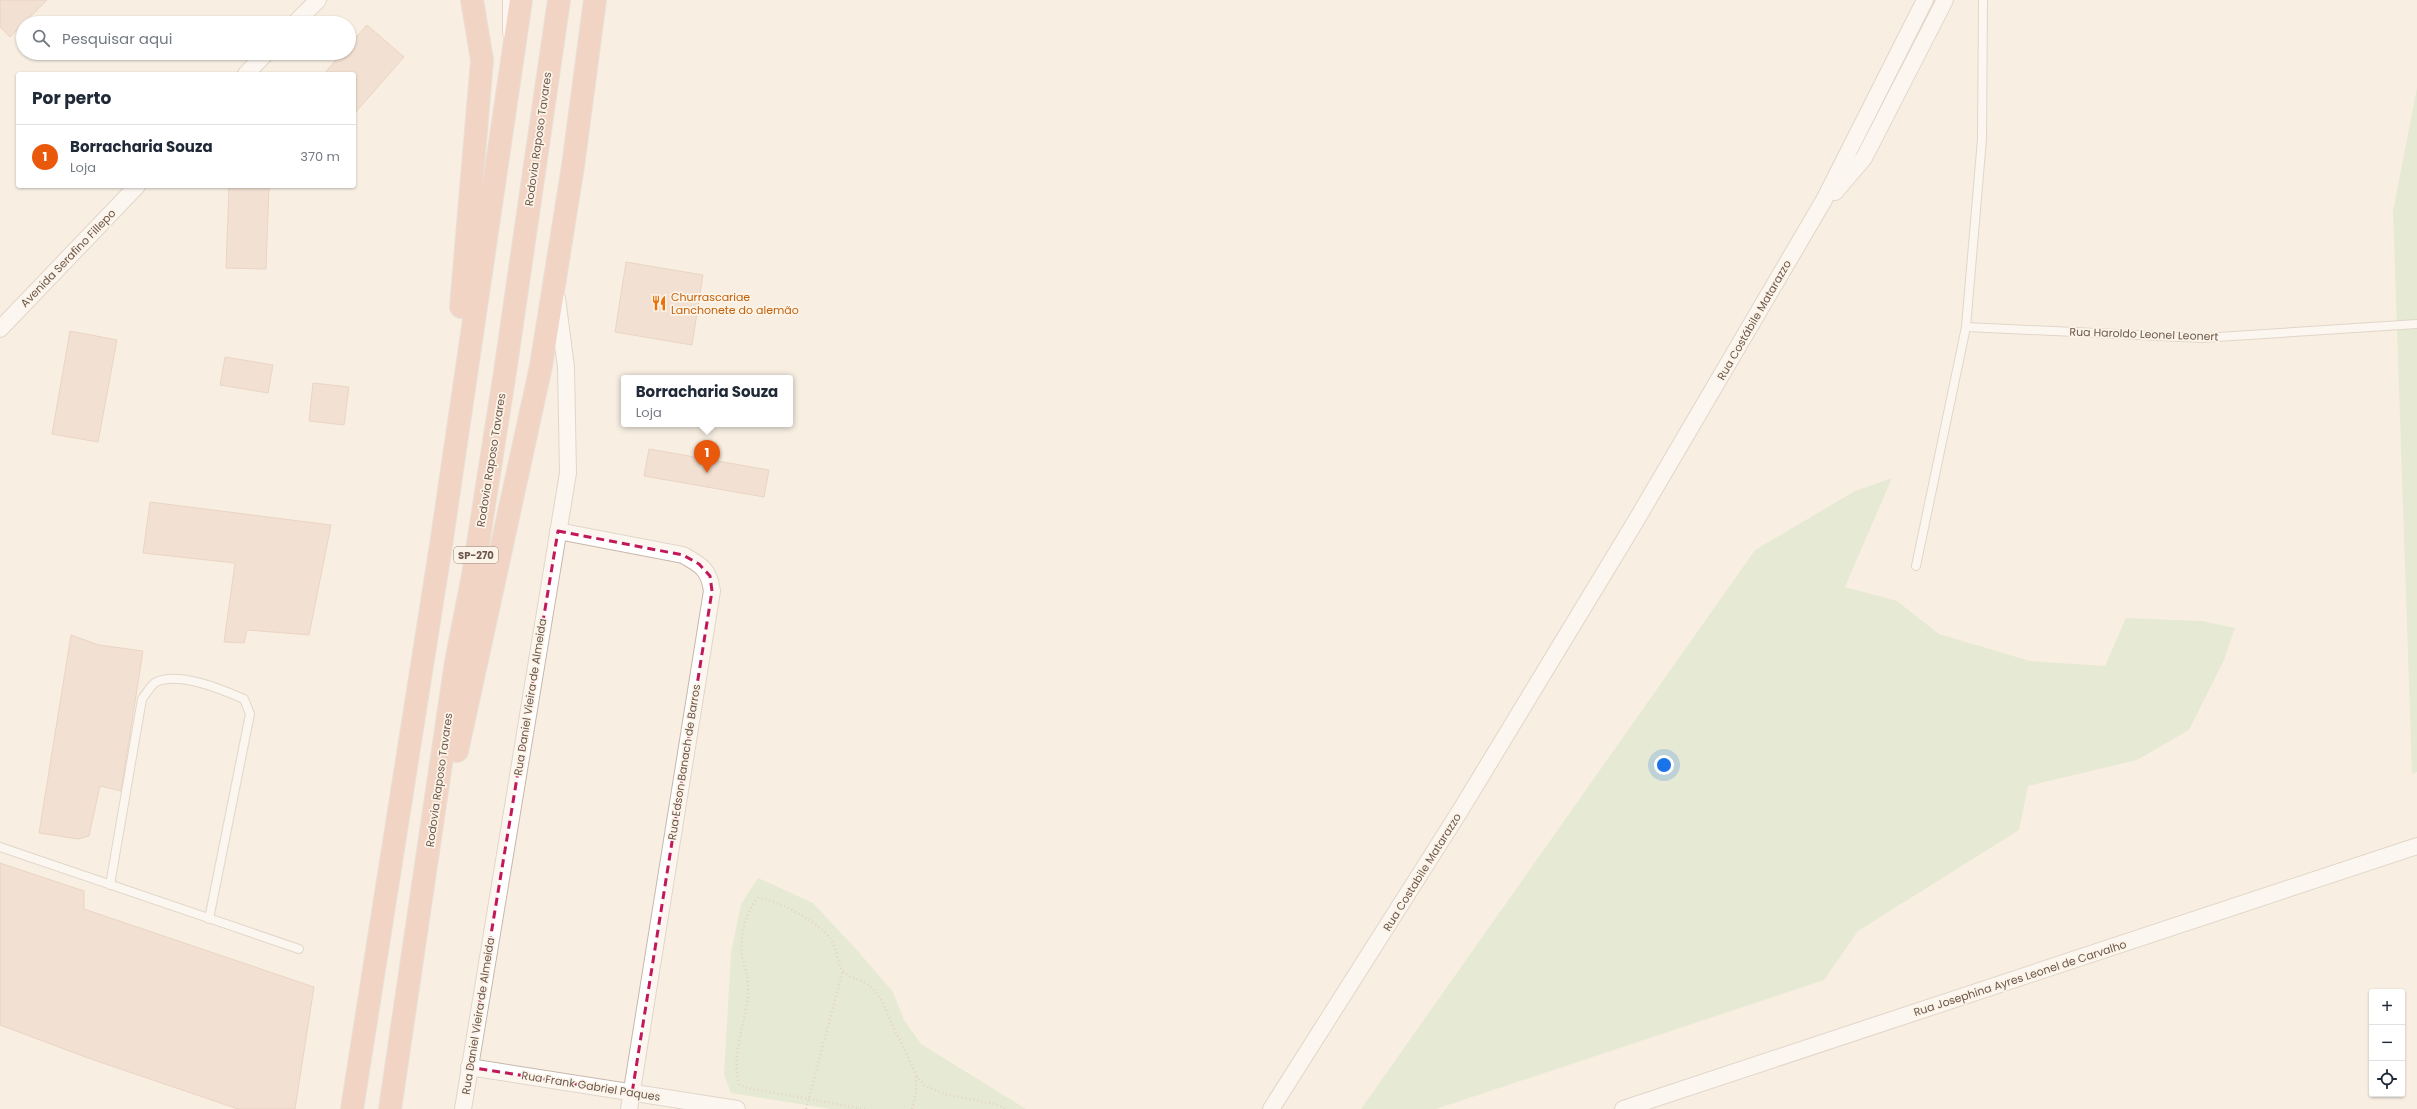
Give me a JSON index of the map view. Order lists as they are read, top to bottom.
{
  "streets": {
    "highway": ["Rodovia Raposo Tavares", "SP-270"],
    "street": [
      "Avenida Serafino Fillepo",
      "Rua Costábile Matarazzo",
      "Rua Daniel Vieira de Almeida",
      "Rua Edson Banach de Barros",
      "Rua Costabile Matarazzo",
      "Rua Josephina Ayres Leonel de Carvalho",
      "Rua Frank Gabriel Paques"
    ],
    "lane": ["Rua Haroldo Leonel Leonert"]
  },
  "crossings": [
    ["Rua Costábile Matarazzo", "Rua Costabile Matarazzo"],
    ["Rua Daniel Vieira de Almeida", "Rua Edson Banach de Barros"],
    ["Rua Daniel Vieira de Almeida", "Rua Frank Gabriel Paques"],
    ["Rua Edson Banach de Barros", "Rua Frank Gabriel Paques"]
  ],
  "places": {
    "restaurant": ["Churrascariae Lanchonete do alemão"]
  },
  "page": {
    "search": "Pesquisar aqui",
    "heading": "Por perto",
    "list": [
      {
        "mark": "1",
        "name": "Borracharia Souza",
        "note": "Loja",
        "value": "370 m"
      }
    ],
    "popup": ["Borracharia Souza", "Loja"],
    "pins": "1",
    "map_buttons": ["+", "−"]
  }
}
